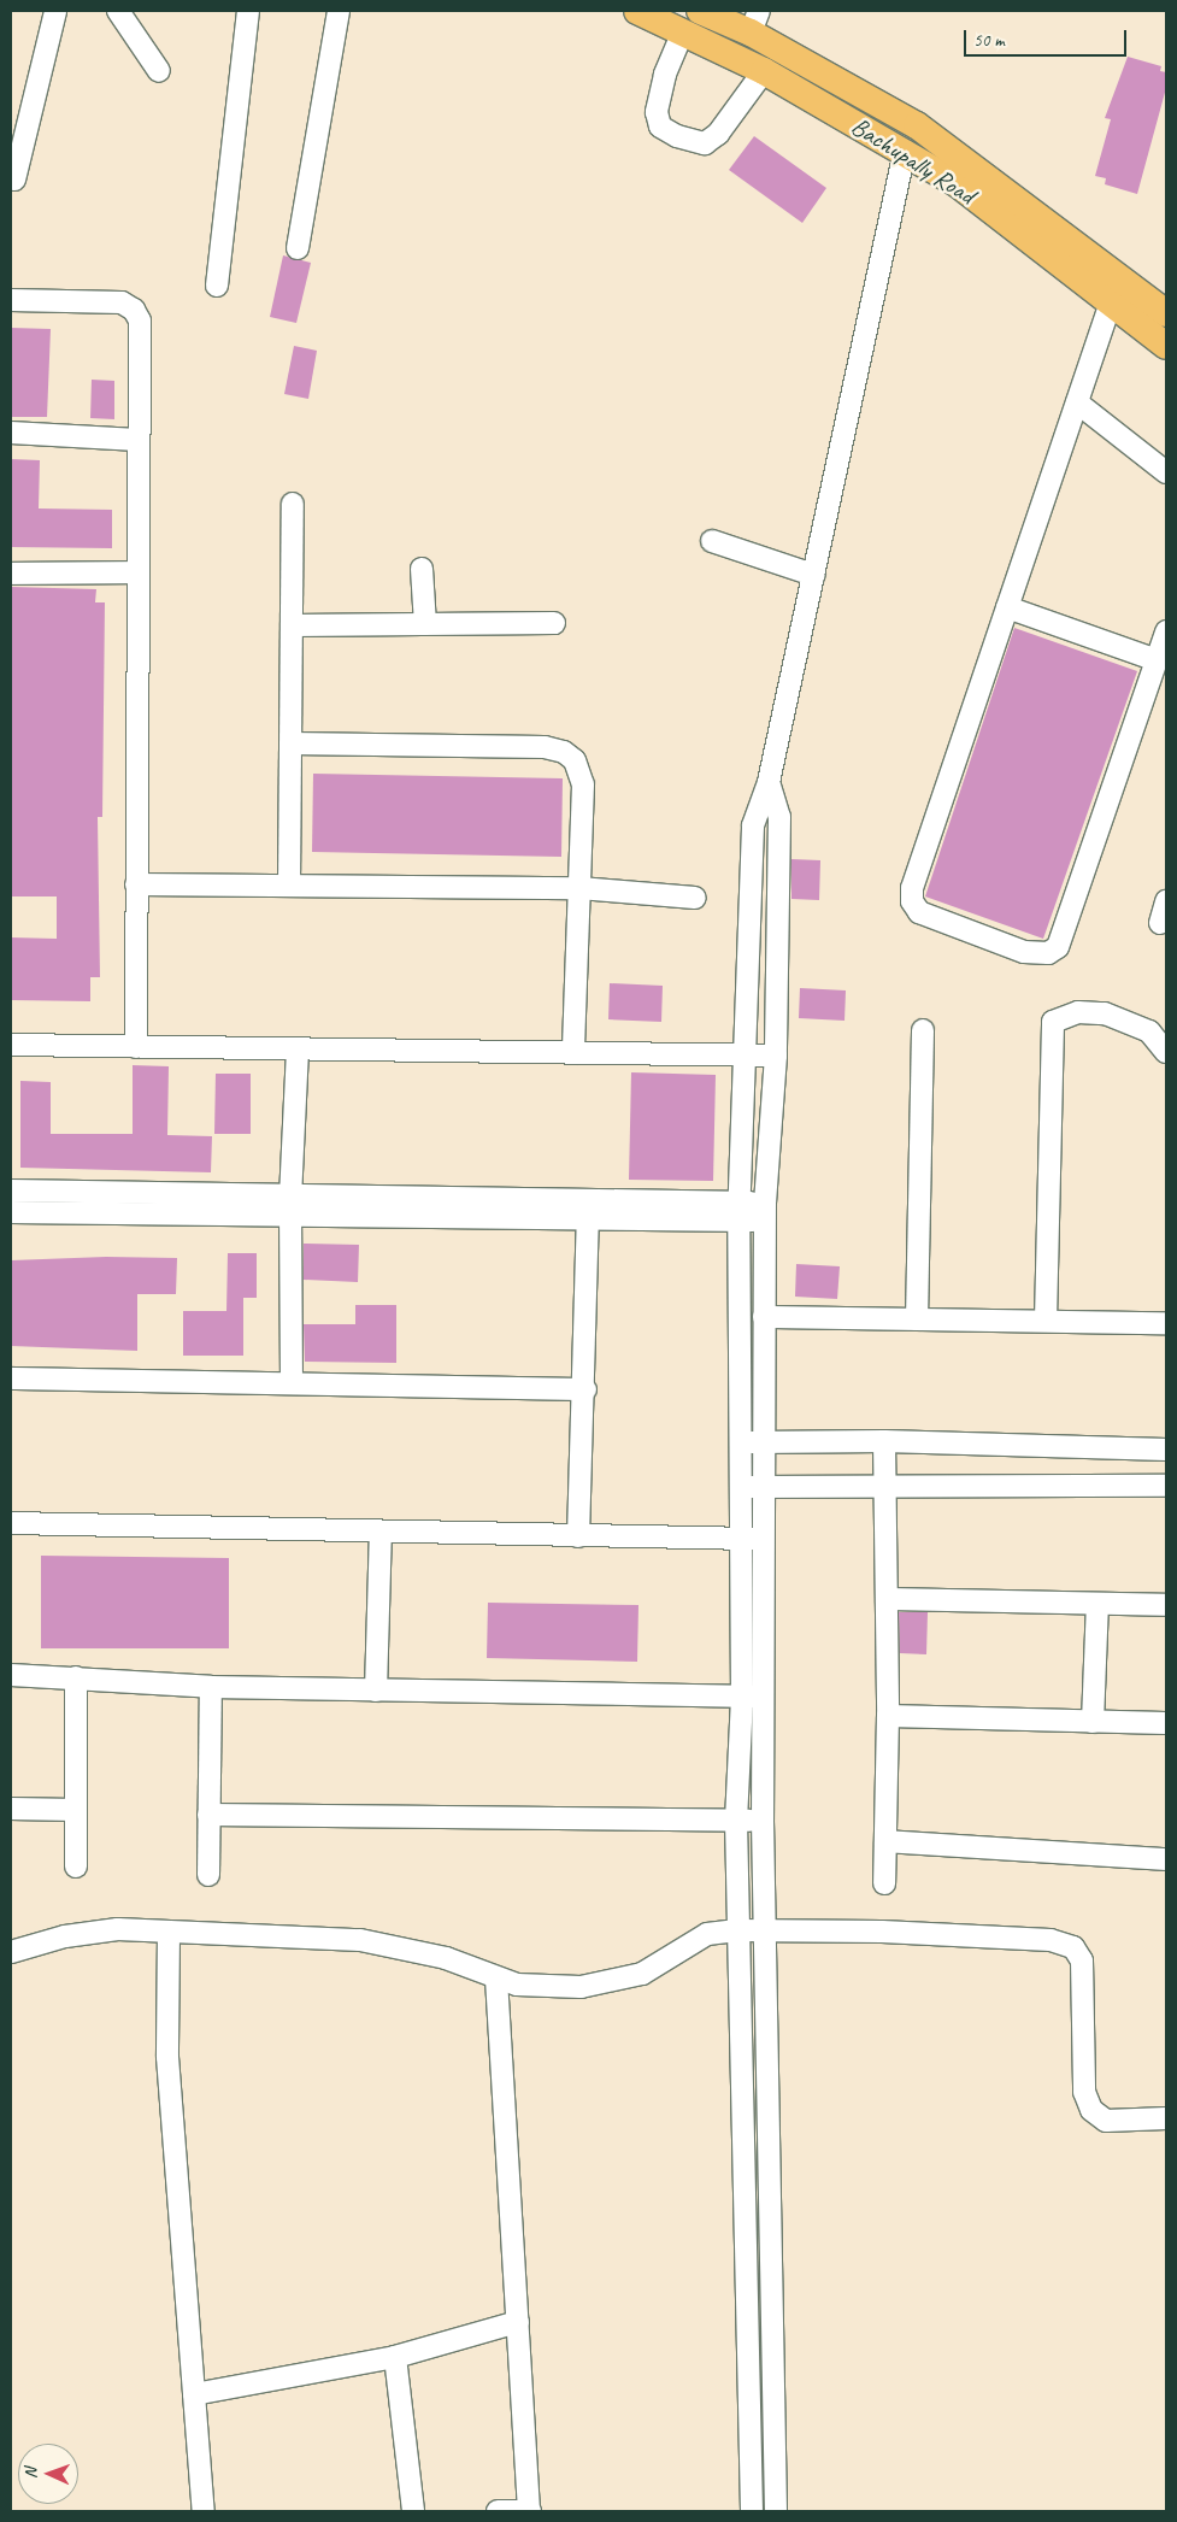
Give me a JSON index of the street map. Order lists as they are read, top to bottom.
{
  "streets": {
    "main road": ["Bachupally Road"]
  },
  "scale_bar": "50 m",
  "north": "left"
}
